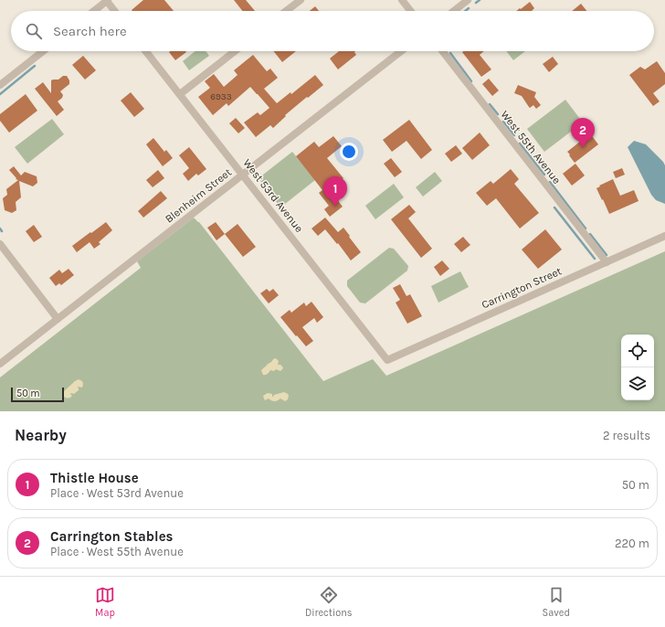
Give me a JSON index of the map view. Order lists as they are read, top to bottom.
{
  "streets": {
    "street": [
      "West 55th Avenue",
      "Blenheim Street",
      "West 53rd Avenue",
      "Carrington Street"
    ]
  },
  "crossings": [
    ["West 55th Avenue", "Carrington Street"],
    ["Blenheim Street", "West 53rd Avenue"],
    ["West 53rd Avenue", "Carrington Street"]
  ],
  "house_numbers": ["6933"],
  "scale_bar": "50 m",
  "page": {
    "search": "Search here",
    "pins": ["2", "1"],
    "scale": "50 m",
    "heading": ["Nearby", "2 results"],
    "list": [
      {
        "mark": "1",
        "name": "Thistle House",
        "note": "Place · West 53rd Avenue",
        "value": "50 m"
      },
      {
        "mark": "2",
        "name": "Carrington Stables",
        "note": "Place · West 55th Avenue",
        "value": "220 m"
      }
    ],
    "nav": ["Map", "Directions", "Saved"]
  }
}
